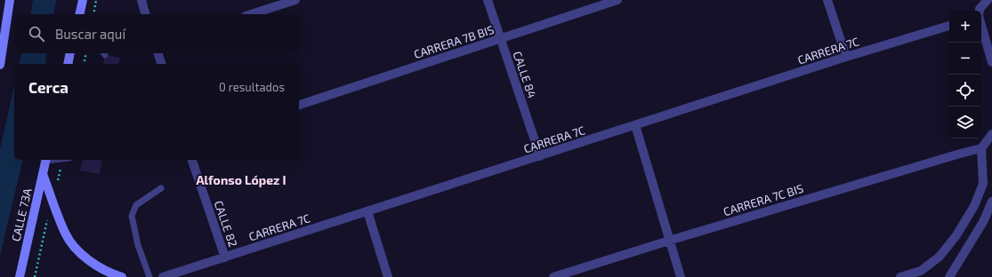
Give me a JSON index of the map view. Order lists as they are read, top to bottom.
{
  "streets": {
    "main road": ["CALLE 73A"],
    "street": [
      "CARRERA 7B BIS",
      "CARRERA 7C",
      "CALLE 84",
      "CARRERA 7C BIS",
      "CALLE 82"
    ]
  },
  "crossings": [
    ["CARRERA 7B BIS", "CALLE 84"],
    ["CARRERA 7C", "CALLE 84"],
    ["CARRERA 7C", "CALLE 82"]
  ],
  "districts": ["Alfonso López I"],
  "page": {
    "map_buttons": ["+", "−"],
    "search": "Buscar aquí",
    "heading": ["Cerca", "0 resultados"]
  }
}
